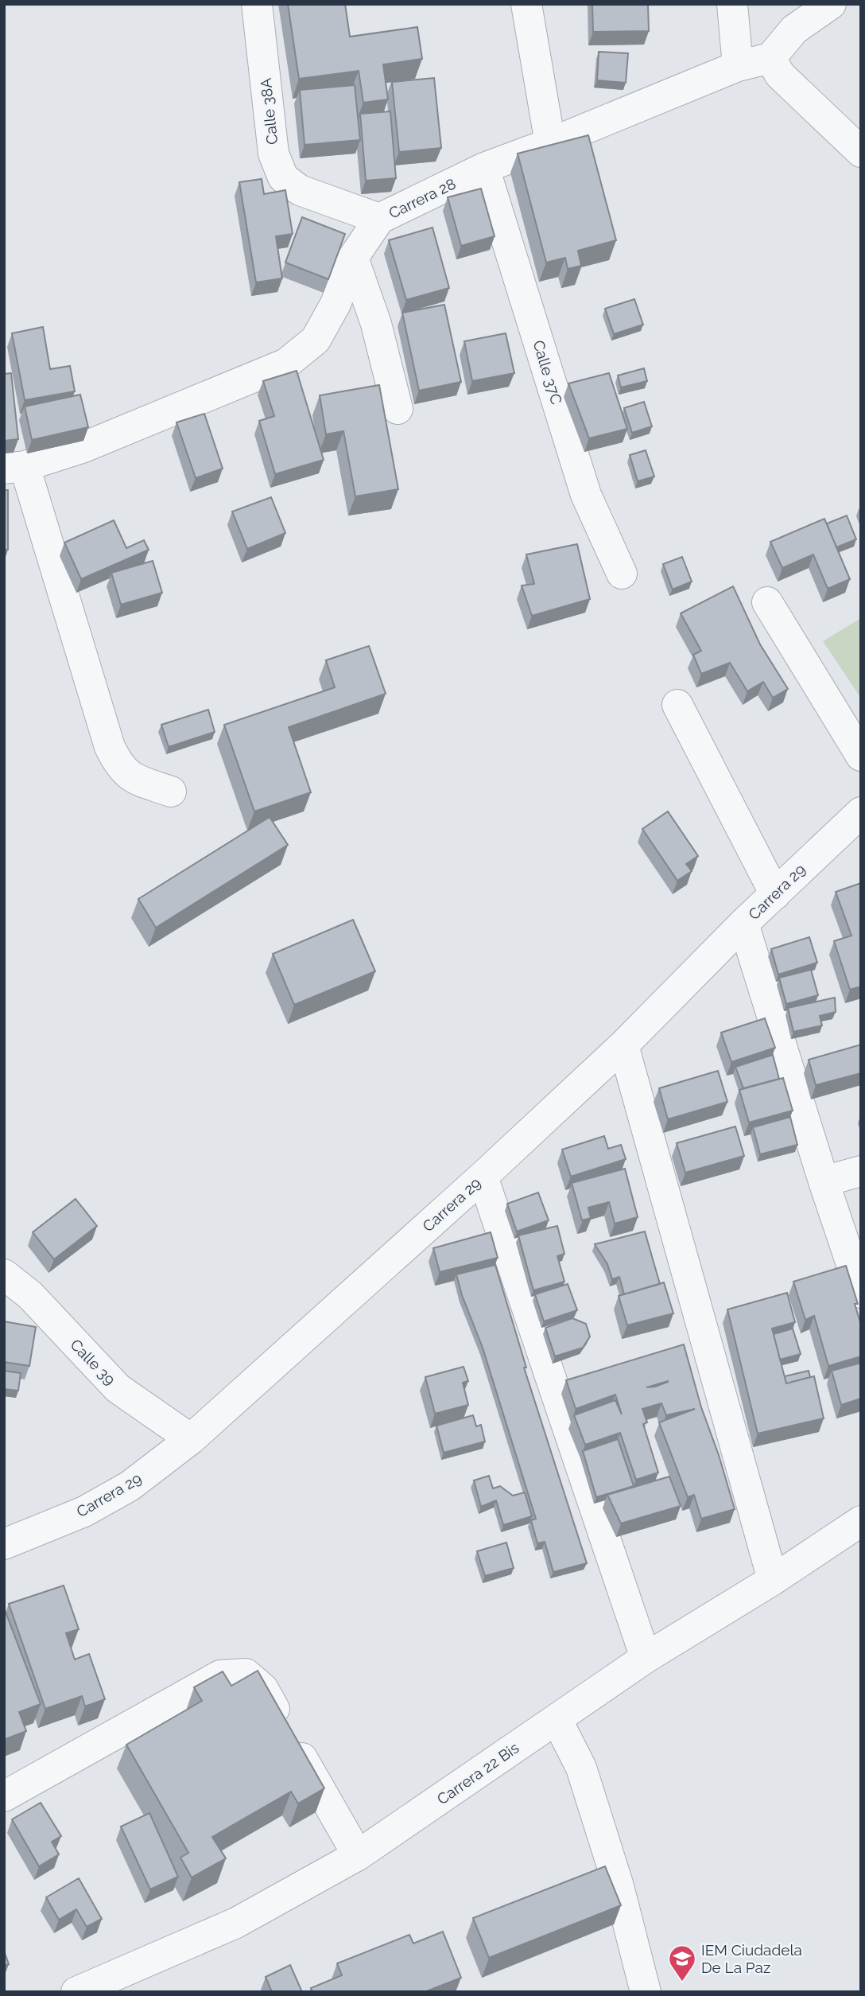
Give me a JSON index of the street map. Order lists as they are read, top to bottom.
{
  "streets": {
    "street": [
      "Calle 38A",
      "Carrera 28",
      "Calle 37C",
      "Carrera 29",
      "Calle 39",
      "Carrera 22 Bis"
    ]
  },
  "crossings": [
    ["Calle 38A", "Carrera 28"],
    ["Carrera 28", "Calle 37C"],
    ["Carrera 29", "Calle 39"]
  ],
  "places": {
    "school or university": ["IEM Ciudadela De La Paz"]
  }
}
